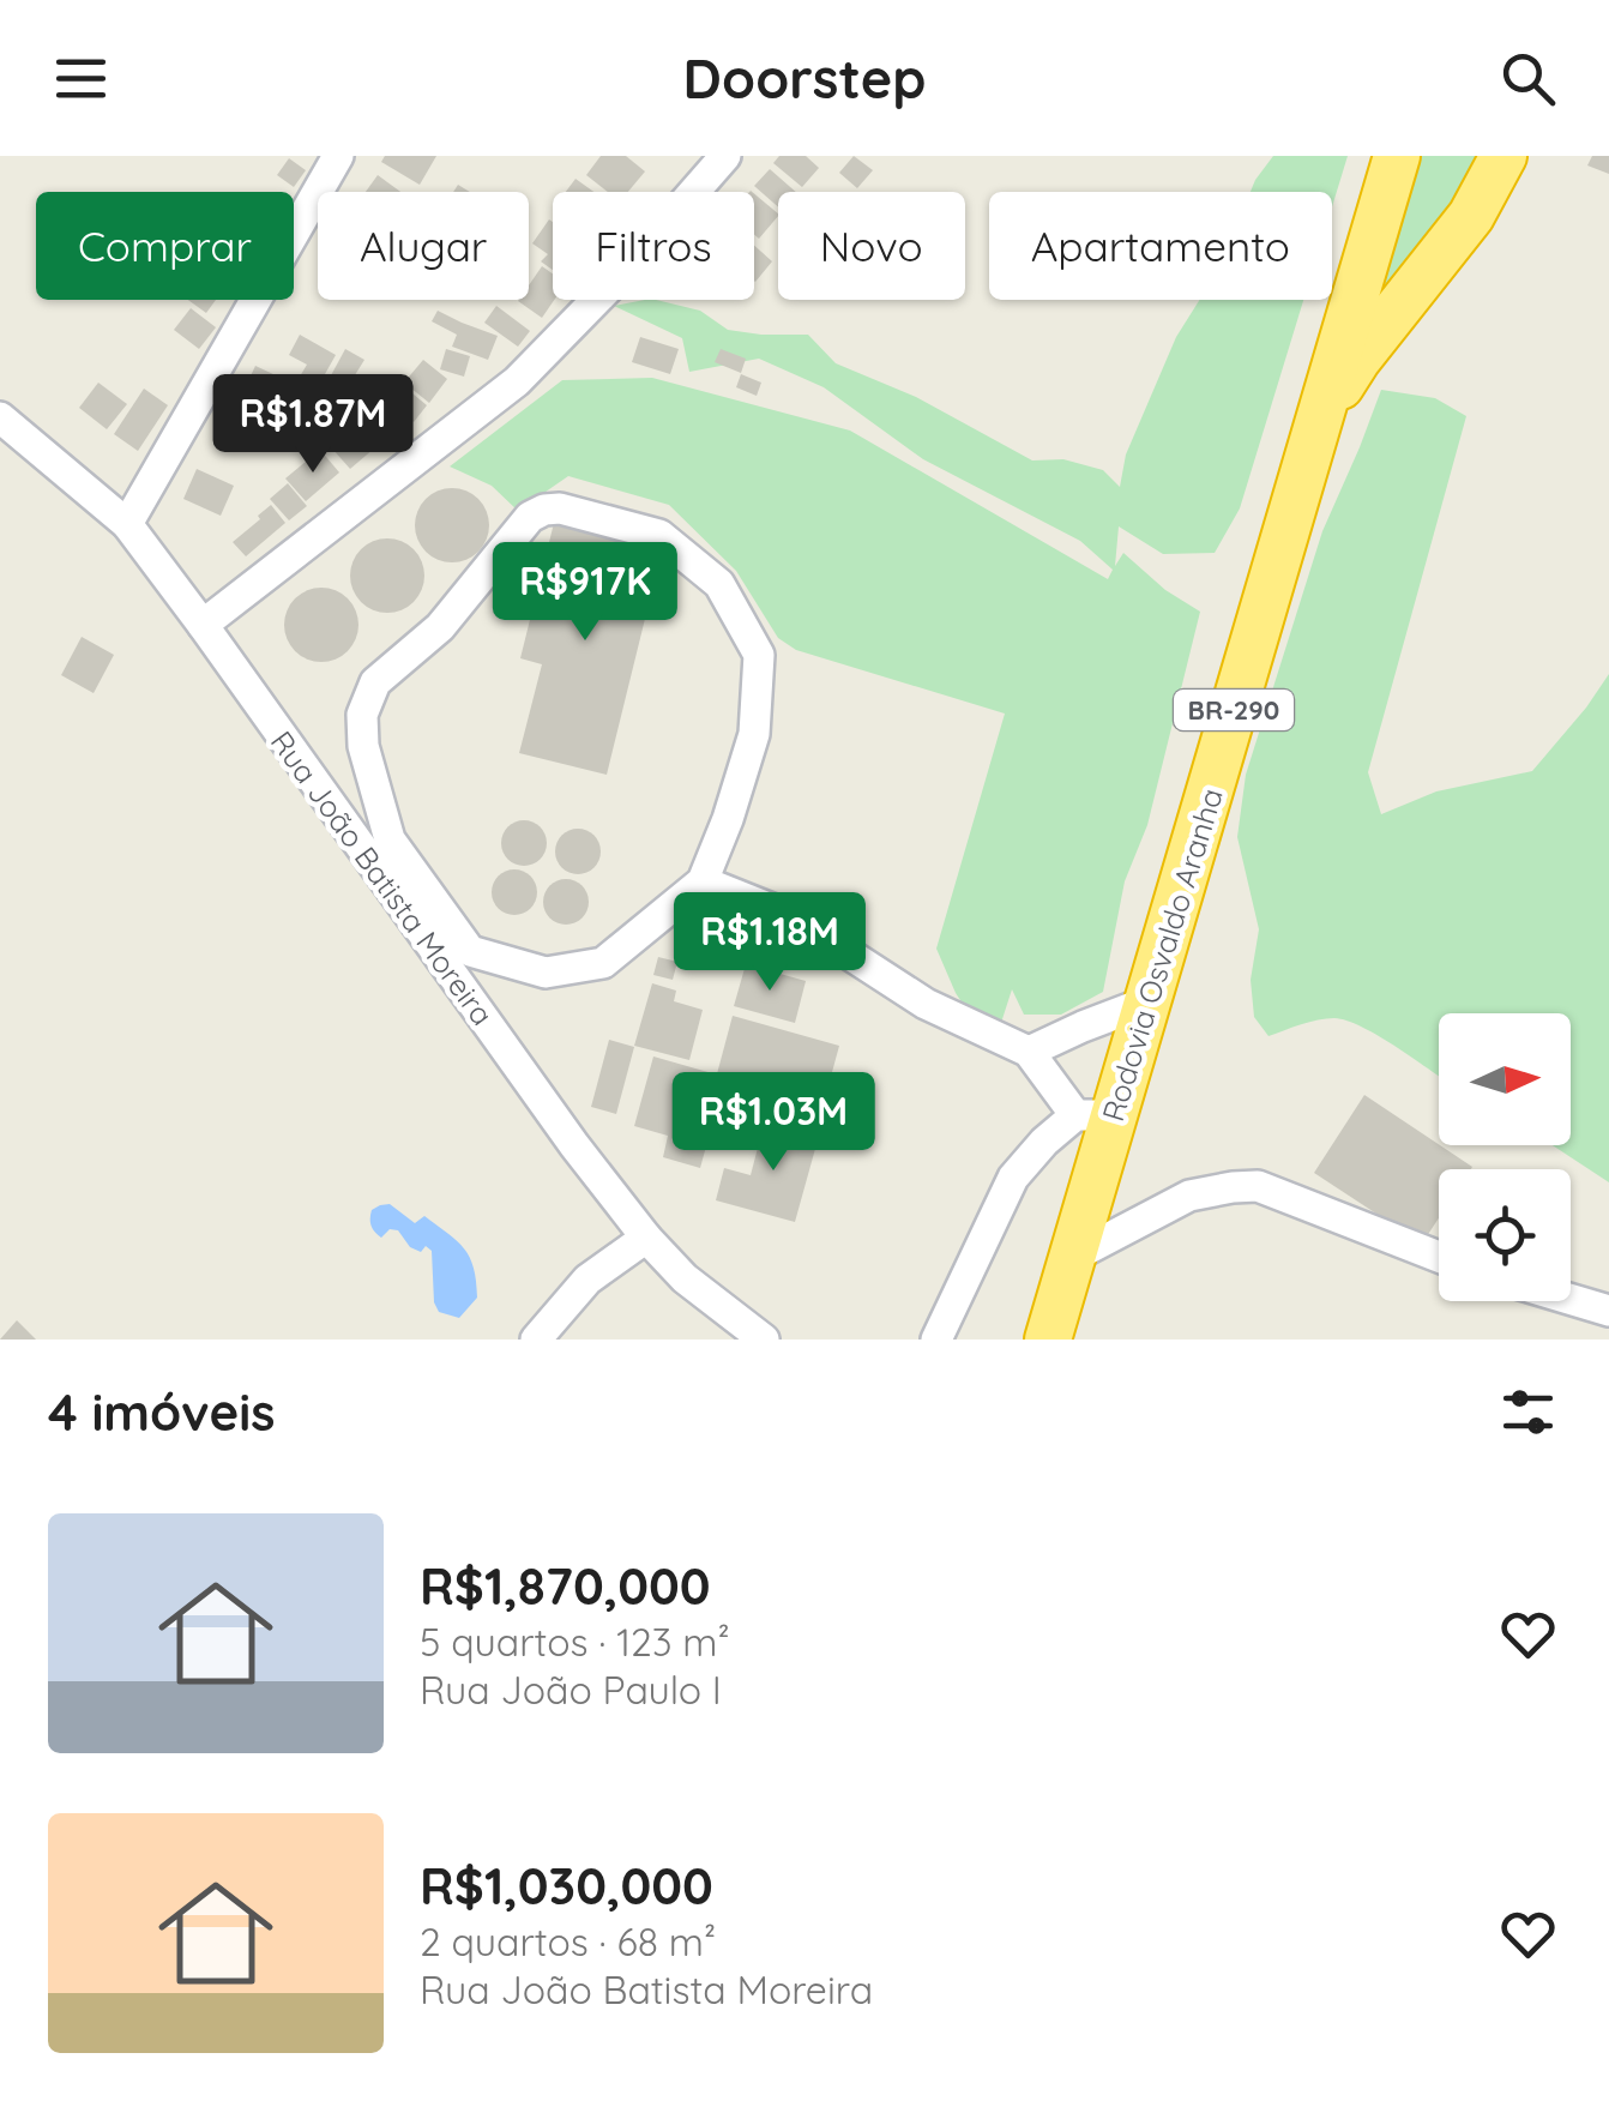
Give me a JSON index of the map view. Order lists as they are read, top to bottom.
{
  "streets": {
    "highway": ["BR-290", "Rodovia Osvaldo Aranha"],
    "street": ["Rua João Batista Moreira"]
  },
  "north": "right",
  "page": {
    "header": "Doorstep",
    "chip": [
      "Comprar",
      "Alugar",
      "Filtros",
      "Novo",
      "Apartamento"
    ],
    "price": [
      "R$1.87M",
      "R$917K",
      "R$1.18M",
      "R$1.03M"
    ],
    "heading": "4 imóveis",
    "list": [
      {
        "name": "R$1,870,000",
        "note": "5 quartos · 123 m² · Rua João Paulo I"
      },
      {
        "name": "R$1,030,000",
        "note": "2 quartos · 68 m² · Rua João Batista Moreira"
      }
    ]
  }
}
